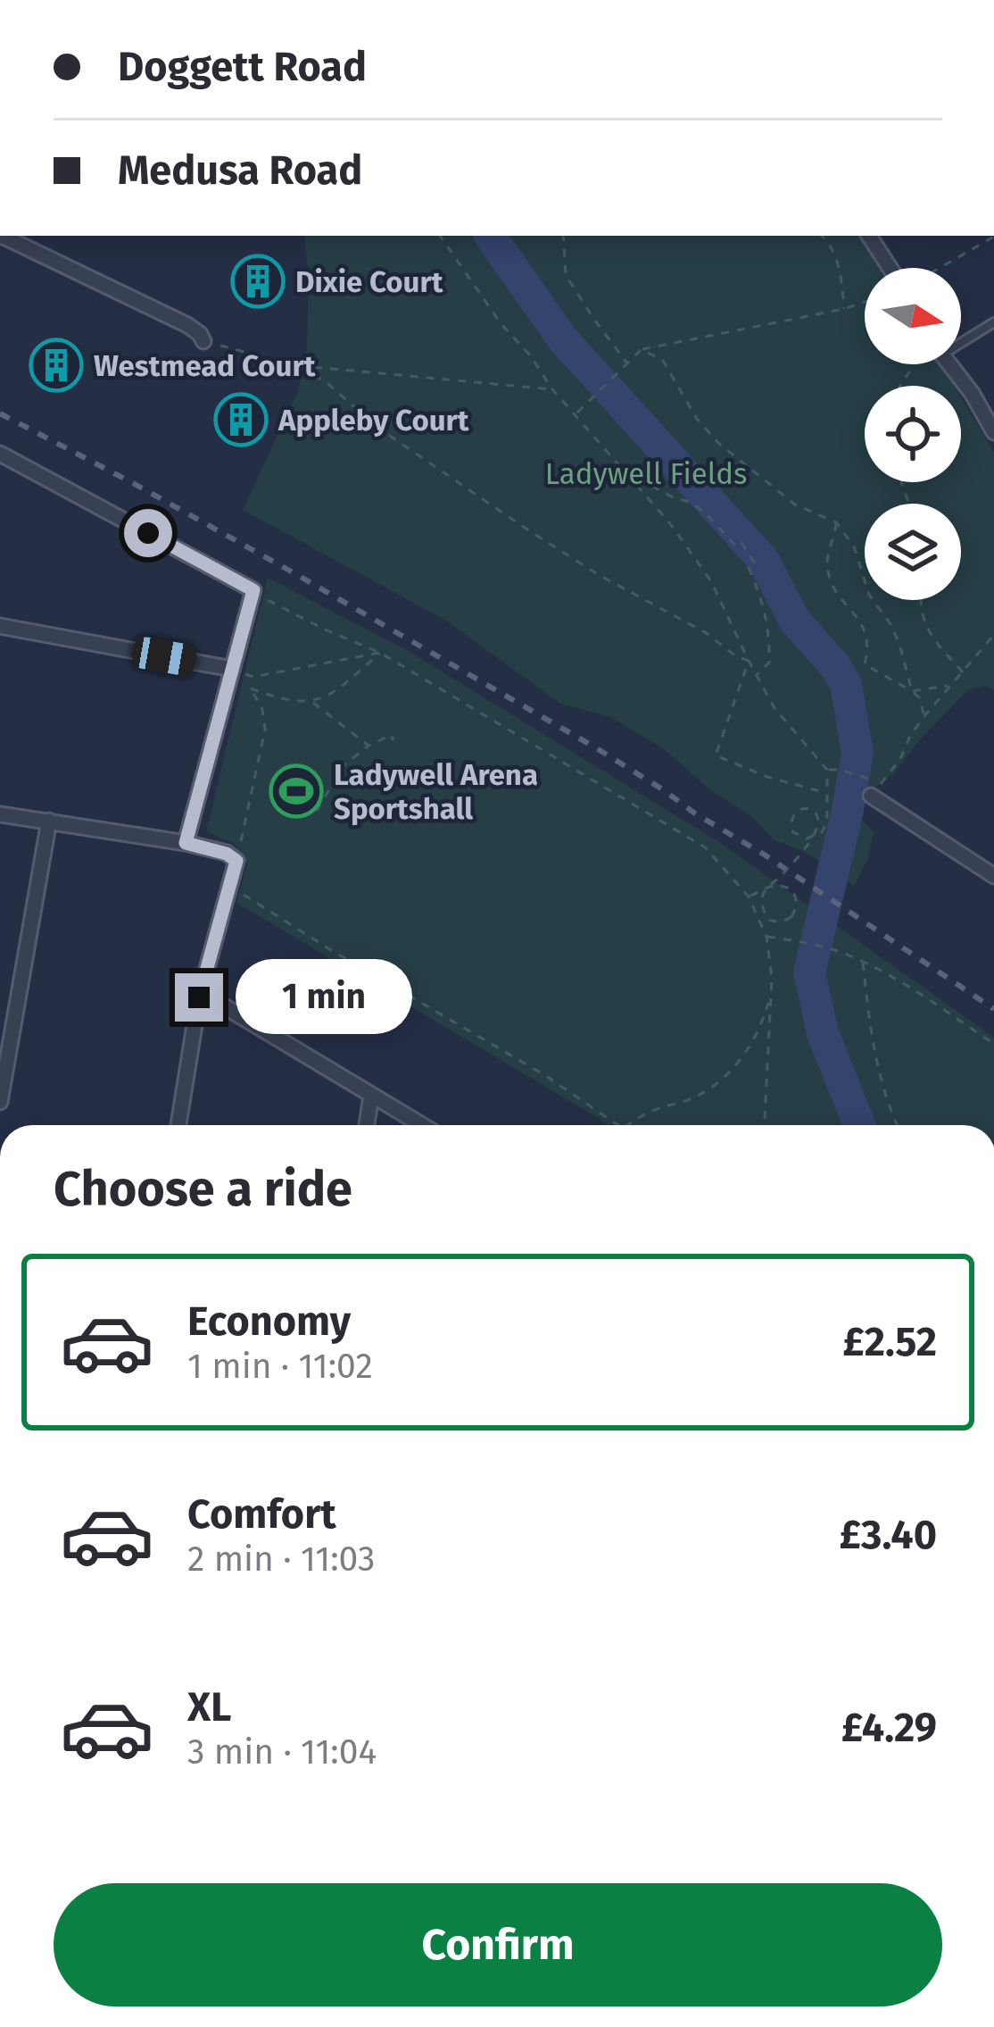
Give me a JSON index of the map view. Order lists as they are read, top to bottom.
{
  "parks": ["Ladywell Fields"],
  "places": {
    "building": ["Dixie Court", "Westmead Court", "Appleby Court"],
    "sports": ["Ladywell Arena Sportshall"]
  },
  "north": "right",
  "page": {
    "banner": ["Doggett Road", "Medusa Road"],
    "bubble": "1 min",
    "heading": "Choose a ride",
    "list": [
      {
        "name": "Economy",
        "note": "1 min · 11:02",
        "value": "£2.52"
      },
      {
        "name": "Comfort",
        "note": "2 min · 11:03",
        "value": "£3.40"
      },
      {
        "name": "XL",
        "note": "3 min · 11:04",
        "value": "£4.29"
      }
    ],
    "buttons": "Confirm"
  }
}
